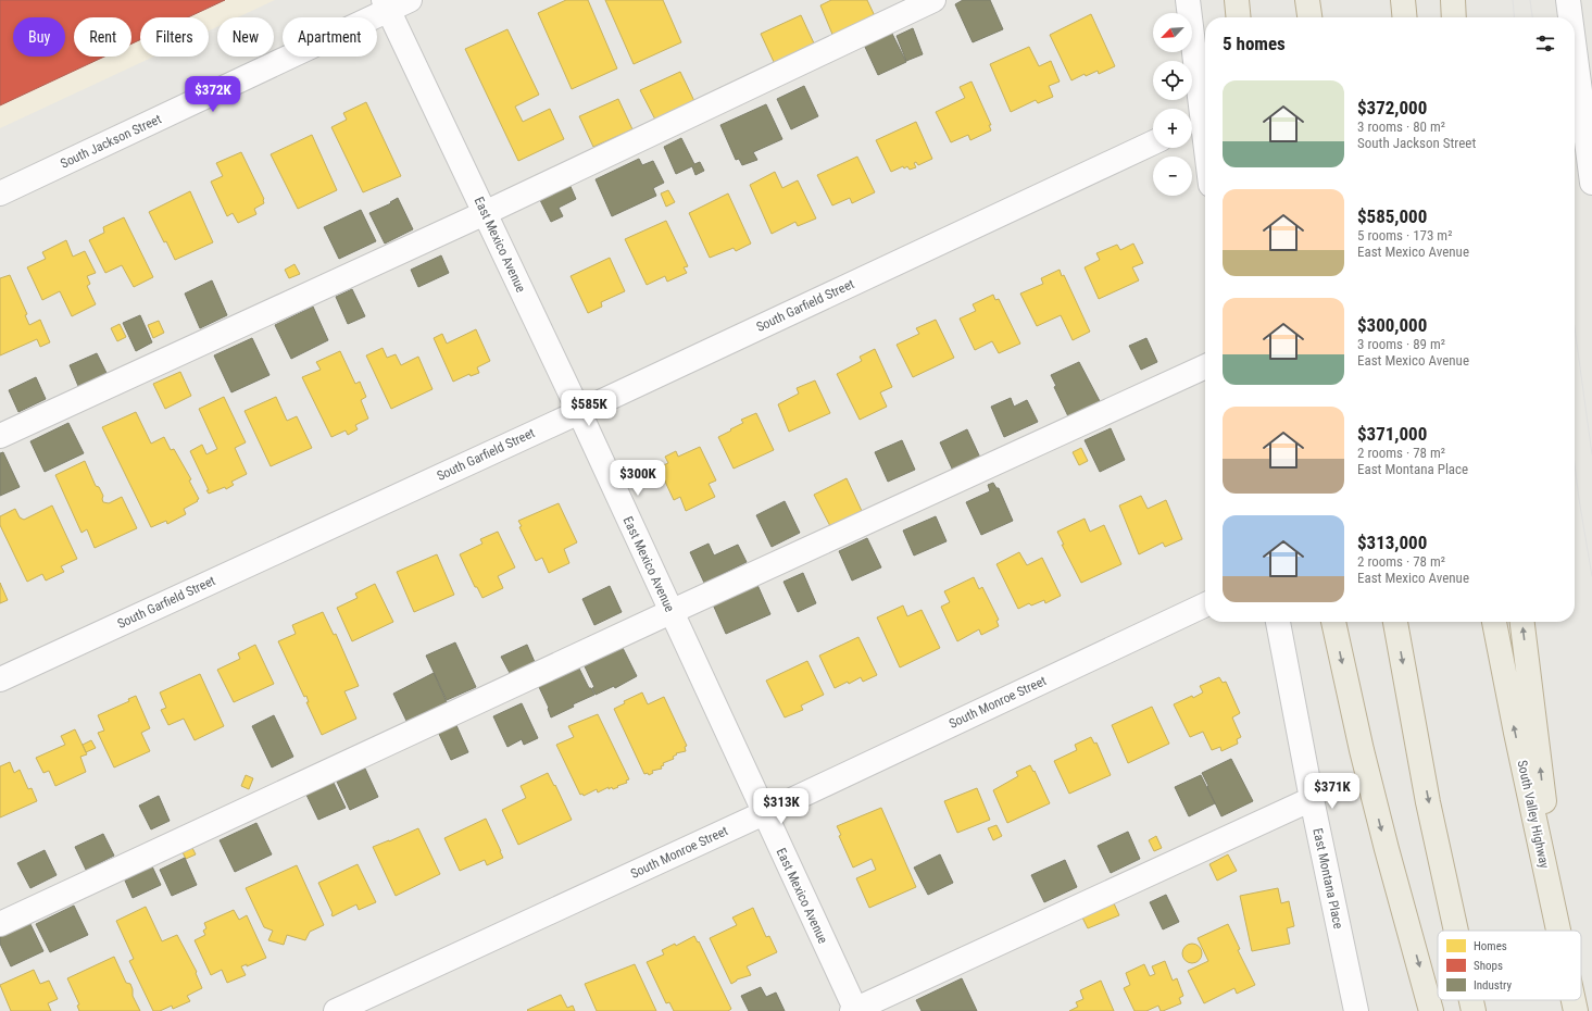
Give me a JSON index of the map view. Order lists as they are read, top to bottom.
{
  "streets": {
    "highway": ["South Valley Highway"],
    "street": [
      "South Jackson Street",
      "East Mexico Avenue",
      "South Garfield Street",
      "South Monroe Street",
      "East Montana Place"
    ]
  },
  "crossings": [
    ["South Jackson Street", "East Mexico Avenue"],
    ["East Mexico Avenue", "South Garfield Street"],
    ["East Mexico Avenue", "South Monroe Street"]
  ],
  "legend": ["Homes", "Shops", "Industry"],
  "north": "bottom left",
  "page": {
    "map_buttons": ["+", "−"],
    "chip": [
      "Buy",
      "Rent",
      "Filters",
      "New",
      "Apartment"
    ],
    "heading": "5 homes",
    "list": [
      {
        "name": "$372,000",
        "note": "3 rooms · 80 m² · South Jackson Street"
      },
      {
        "name": "$585,000",
        "note": "5 rooms · 173 m² · East Mexico Avenue"
      },
      {
        "name": "$300,000",
        "note": "3 rooms · 89 m² · East Mexico Avenue"
      },
      {
        "name": "$371,000",
        "note": "2 rooms · 78 m² · East Montana Place"
      },
      {
        "name": "$313,000",
        "note": "2 rooms · 78 m² · East Mexico Avenue"
      }
    ],
    "price": [
      "$372K",
      "$585K",
      "$300K",
      "$371K",
      "$313K"
    ]
  }
}
